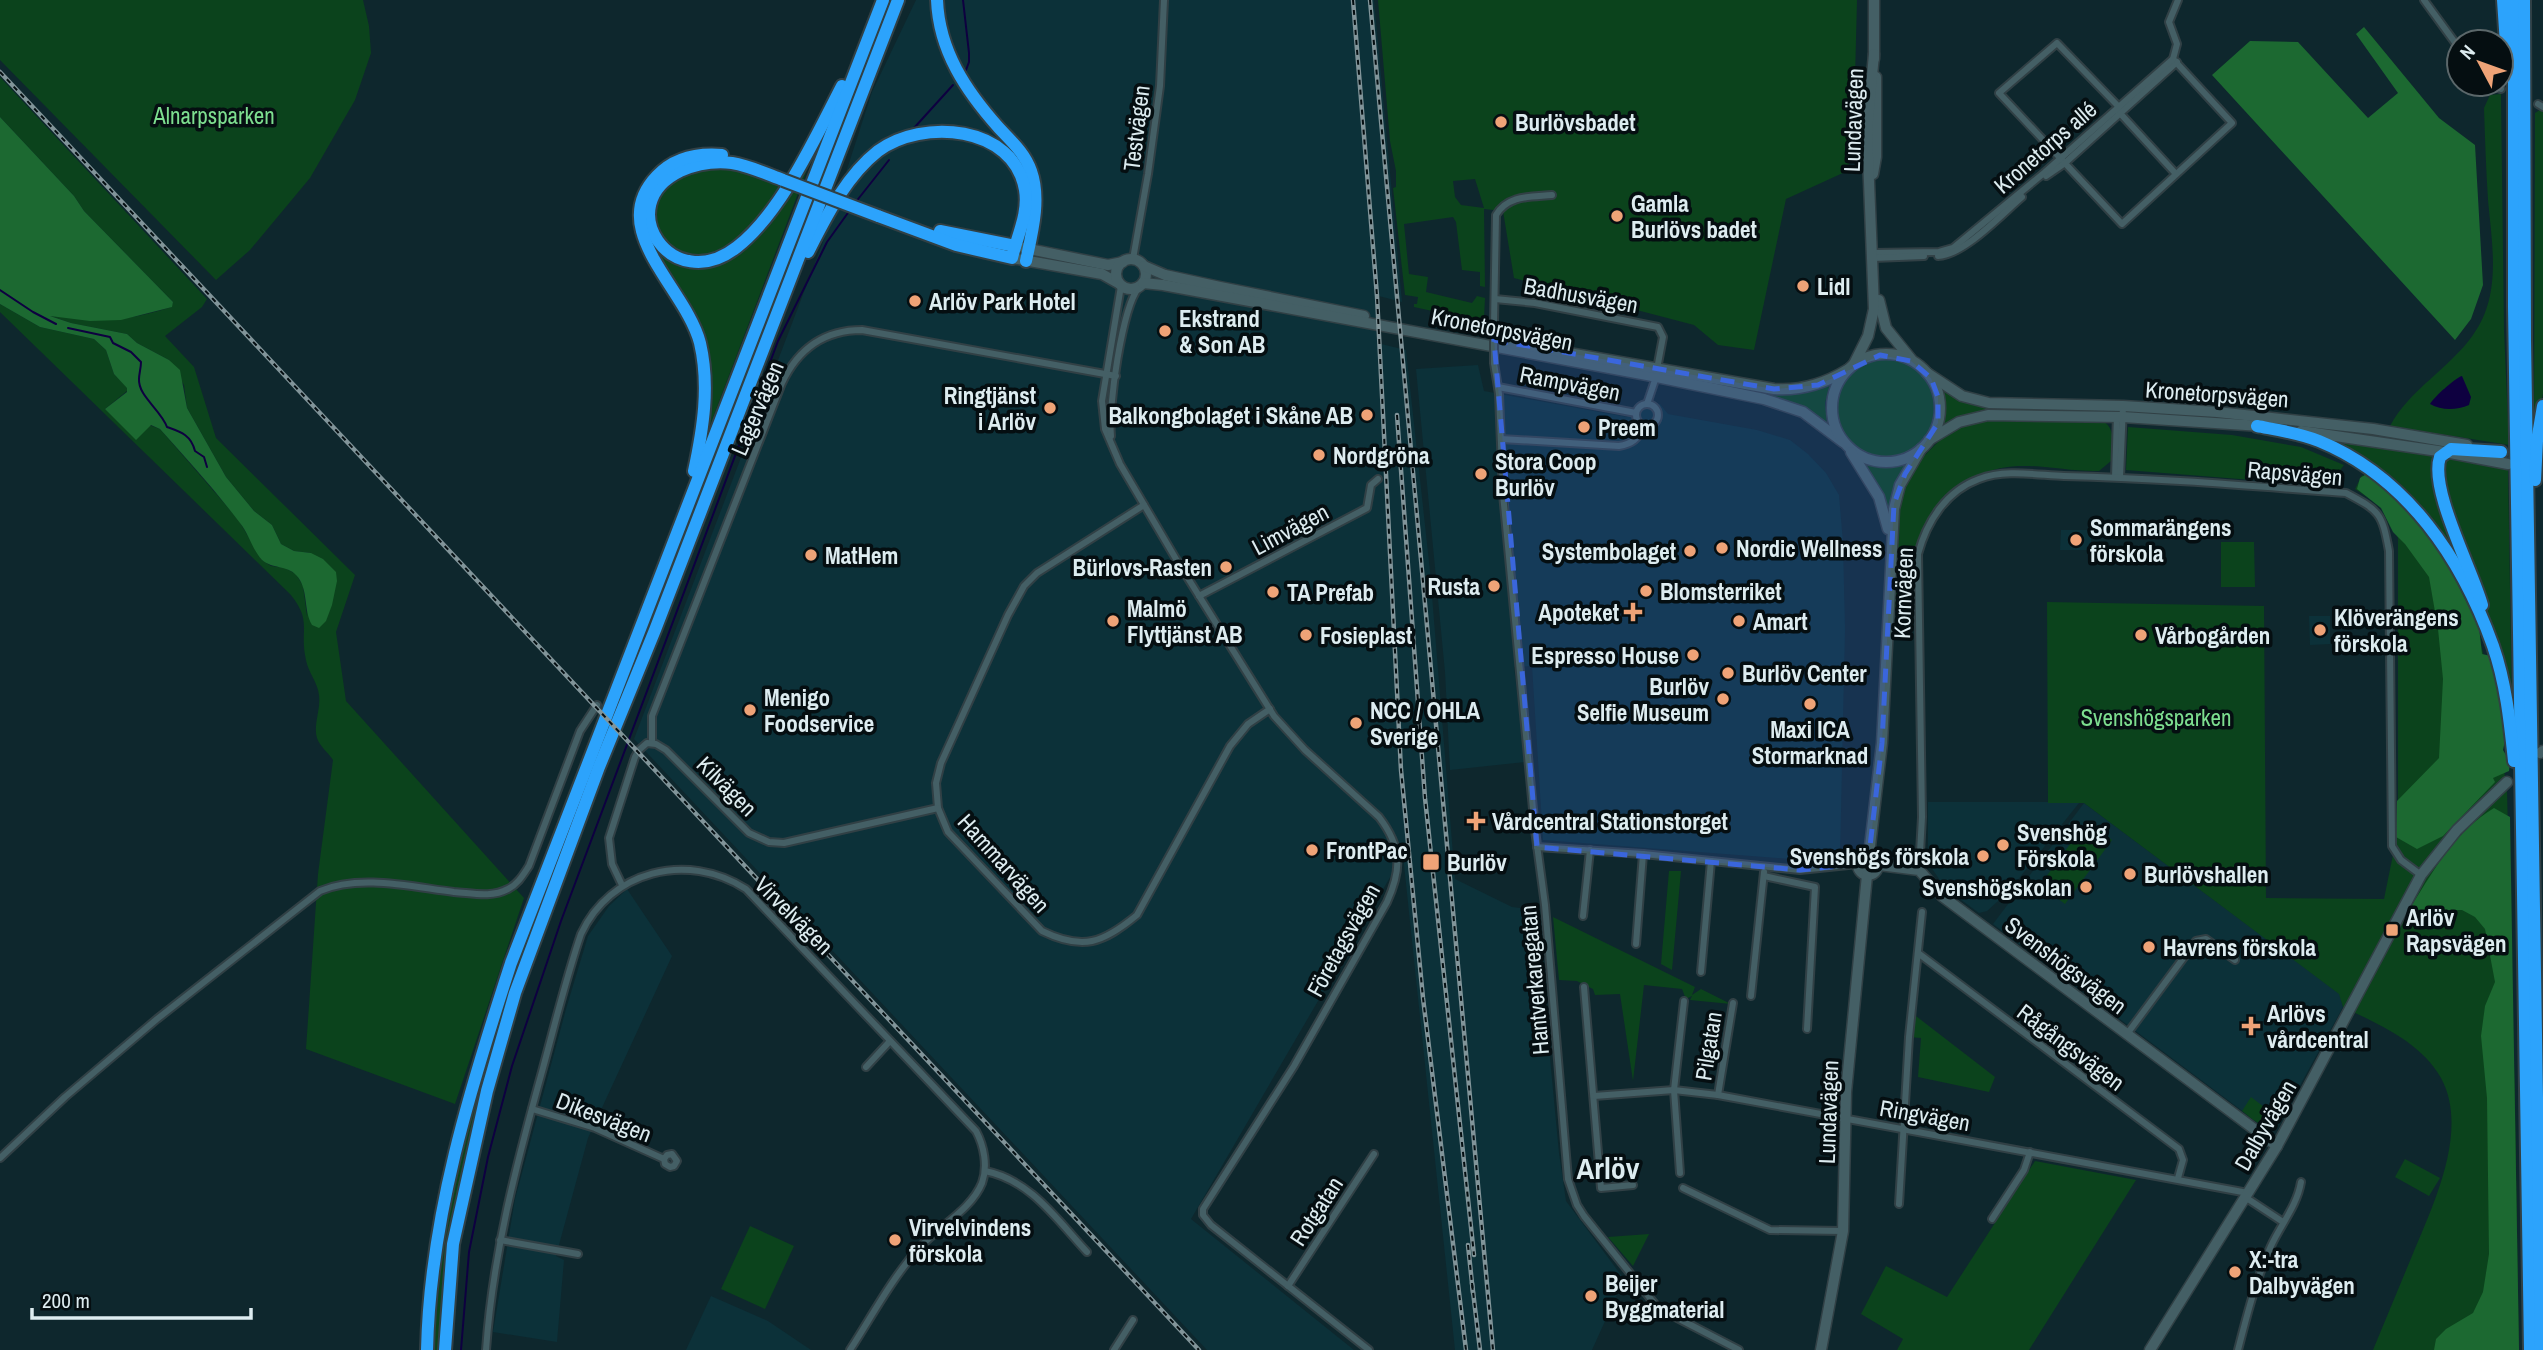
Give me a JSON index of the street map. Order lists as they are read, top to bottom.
{
  "streets": {
    "main road": [
      "Lundavägen",
      "Kronetorpsvägen",
      "Svenshögsvägen",
      "Dalbyvägen"
    ],
    "street": [
      "Testvägen",
      "Kronetorps allé",
      "Badhusvägen",
      "Rampvägen",
      "Lagervägen",
      "Rapsvägen",
      "Limvägen",
      "Kornvägen",
      "Kilvägen",
      "Hammarvägen",
      "Virvelvägen",
      "Företagsvägen",
      "Hantverkaregatan",
      "Pilgatan",
      "Rågångsvägen",
      "Ringvägen",
      "Dikesvägen",
      "Rotgatan"
    ]
  },
  "crossings": [
    ["Lundavägen", "Kronetorps allé"],
    ["Lundavägen", "Kronetorpsvägen"],
    ["Lundavägen", "Ringvägen"],
    ["Testvägen", "Kronetorpsvägen"],
    ["Testvägen", "Företagsvägen"],
    ["Badhusvägen", "Kronetorpsvägen"],
    ["Badhusvägen", "Rampvägen"],
    ["Badhusvägen", "Hantverkaregatan"],
    ["Kronetorpsvägen", "Rampvägen"],
    ["Kronetorpsvägen", "Företagsvägen"],
    ["Rampvägen", "Hantverkaregatan"],
    ["Lagervägen", "Kilvägen"],
    ["Lagervägen", "Företagsvägen"],
    ["Rapsvägen", "Kornvägen"],
    ["Rapsvägen", "Dalbyvägen"],
    ["Limvägen", "Företagsvägen"],
    ["Kornvägen", "Svenshögsvägen"],
    ["Kilvägen", "Hammarvägen"],
    ["Hammarvägen", "Företagsvägen"],
    ["Virvelvägen", "Dikesvägen"],
    ["Företagsvägen", "Rotgatan"],
    ["Svenshögsvägen", "Dalbyvägen"],
    ["Pilgatan", "Ringvägen"],
    ["Rågångsvägen", "Ringvägen"],
    ["Ringvägen", "Dalbyvägen"]
  ],
  "districts": ["Arlöv"],
  "parks": ["Alnarpsparken", "Svenshögsparken"],
  "places": {
    "other": [
      "Burlövsbadet",
      "Gamla Burlövs badet",
      "Lidl",
      "Arlöv Park Hotel",
      "Ekstrand & Son AB",
      "Ringtjänst i Arlöv",
      "Balkongbolaget i Skåne AB",
      "Preem",
      "Nordgröna",
      "Stora Coop Burlöv",
      "Sommarängens förskola",
      "Nordic Wellness",
      "Systembolaget",
      "MatHem",
      "Bürlovs-Rasten",
      "Rusta",
      "Blomsterriket",
      "TA Prefab",
      "Malmö Flyttjänst AB",
      "Amart",
      "Klöverängens förskola",
      "Fosieplast",
      "Vårbogården",
      "Espresso House",
      "Burlöv Center",
      "Burlöv Selfie Museum",
      "Maxi ICA Stormarknad",
      "Menigo Foodservice",
      "NCC / OHLA Sverige",
      "Svenshög Förskola",
      "FrontPac",
      "Svenshögs förskola",
      "Burlövshallen",
      "Svenshögskolan",
      "Havrens förskola",
      "Virvelvindens förskola",
      "X:-tra Dalbyvägen",
      "Beijer Byggmaterial"
    ],
    "health": ["Apoteket", "Vårdcentral Stationstorget", "Arlövs vårdcentral"],
    "transit": ["Burlöv", "Arlöv Rapsvägen"]
  },
  "scale_bar": "200 m",
  "north": "top left"
}
